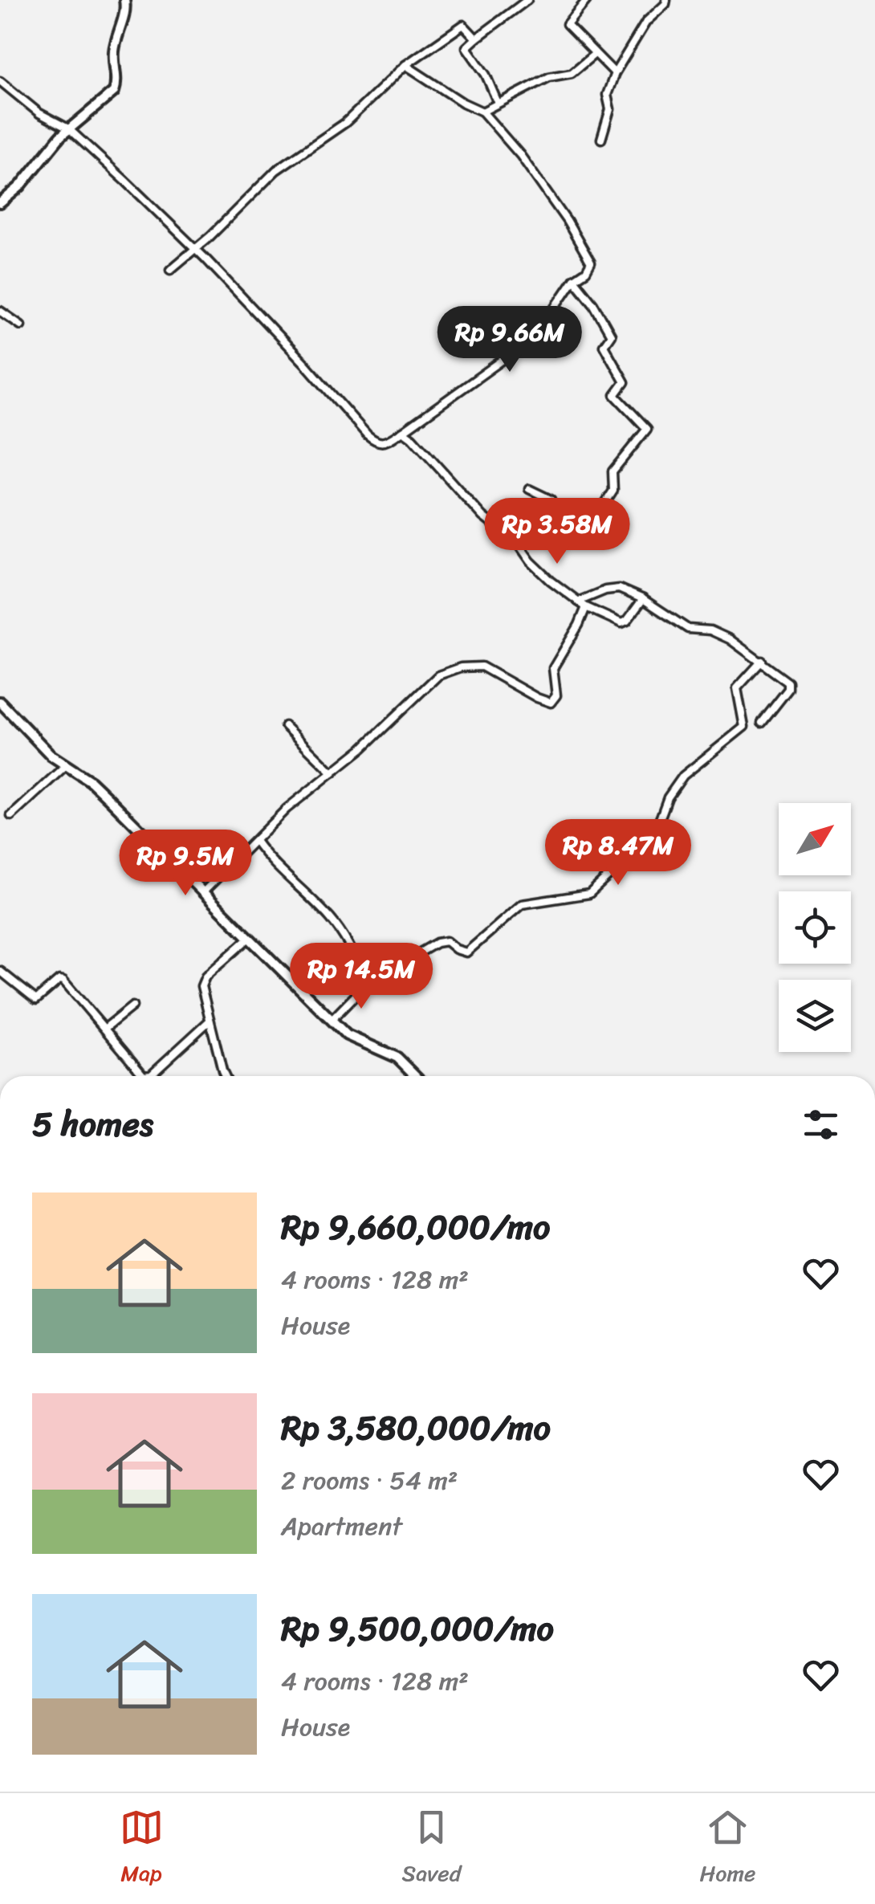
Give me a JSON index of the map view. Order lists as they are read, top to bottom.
{
  "north": "top right",
  "page": {
    "price": [
      "Rp 9.66M",
      "Rp 3.58M",
      "Rp 8.47M",
      "Rp 9.5M",
      "Rp 14.5M"
    ],
    "heading": "5 homes",
    "list": [
      {
        "name": "Rp 9,660,000/mo",
        "note": "4 rooms · 128 m² · House"
      },
      {
        "name": "Rp 3,580,000/mo",
        "note": "2 rooms · 54 m² · Apartment"
      },
      {
        "name": "Rp 9,500,000/mo",
        "note": "4 rooms · 128 m² · House"
      }
    ],
    "tabs": ["Map", "Saved", "Home"]
  }
}
